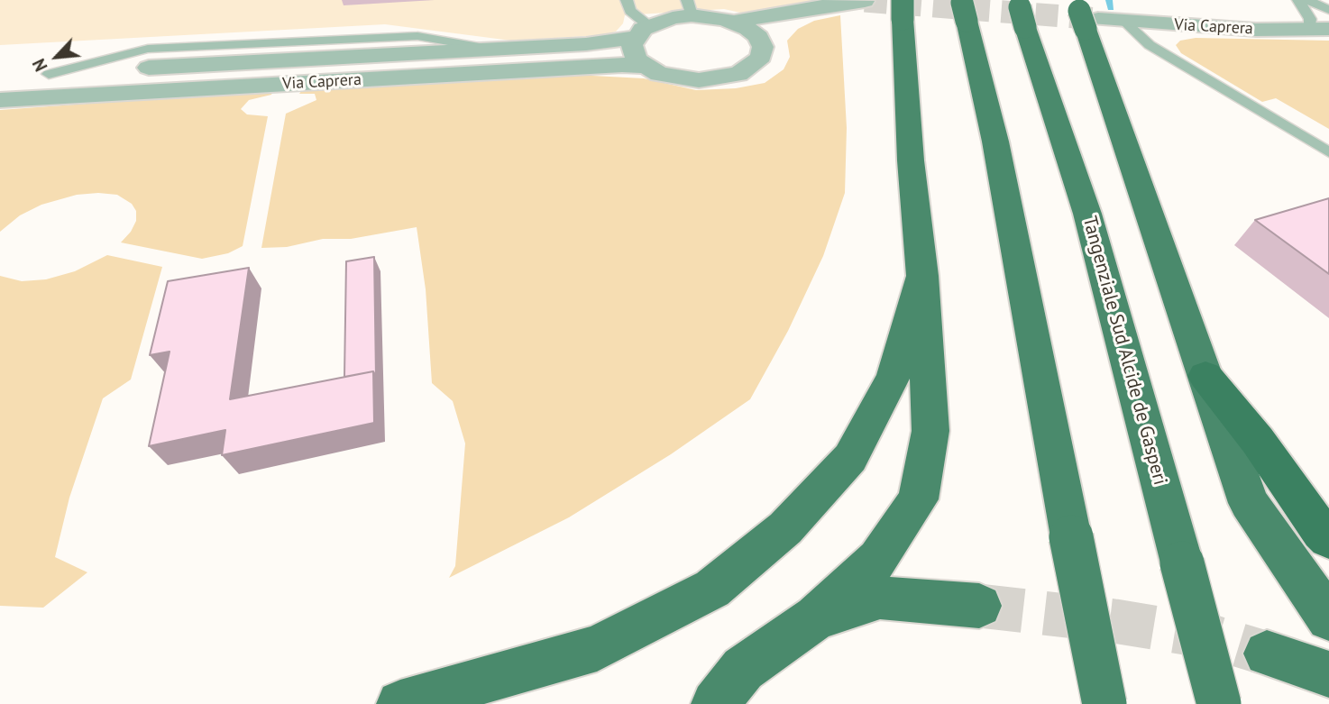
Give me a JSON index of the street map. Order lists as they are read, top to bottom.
{
  "streets": {
    "highway": ["Tangenziale Sud Alcide de Gasperi"],
    "street": ["Via Caprera"]
  },
  "north": "bottom left"
}
